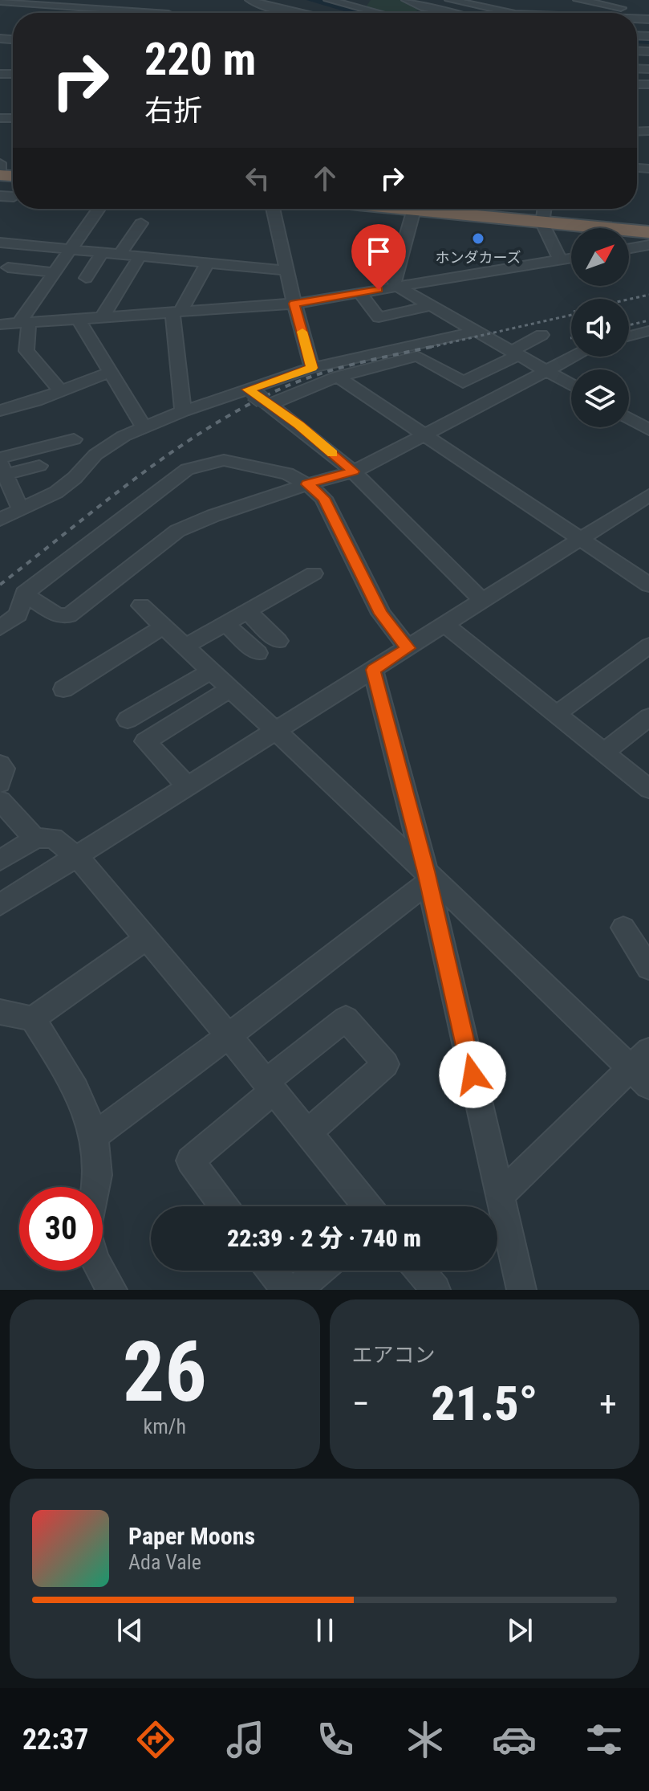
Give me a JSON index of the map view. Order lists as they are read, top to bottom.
{
  "places": ["ホンダカーズ"],
  "north": "top right",
  "page": {
    "turn": ["220 m", "右折"],
    "limit": "30",
    "trip": "22:39 · 2 分 · 740 m",
    "tile": [
      ["26", "km/h"],
      "エアコン"
    ],
    "heat": ["−", "21.5°", "+"],
    "song": ["Paper Moons", "Ada Vale"],
    "tabs": "22:37"
  }
}
